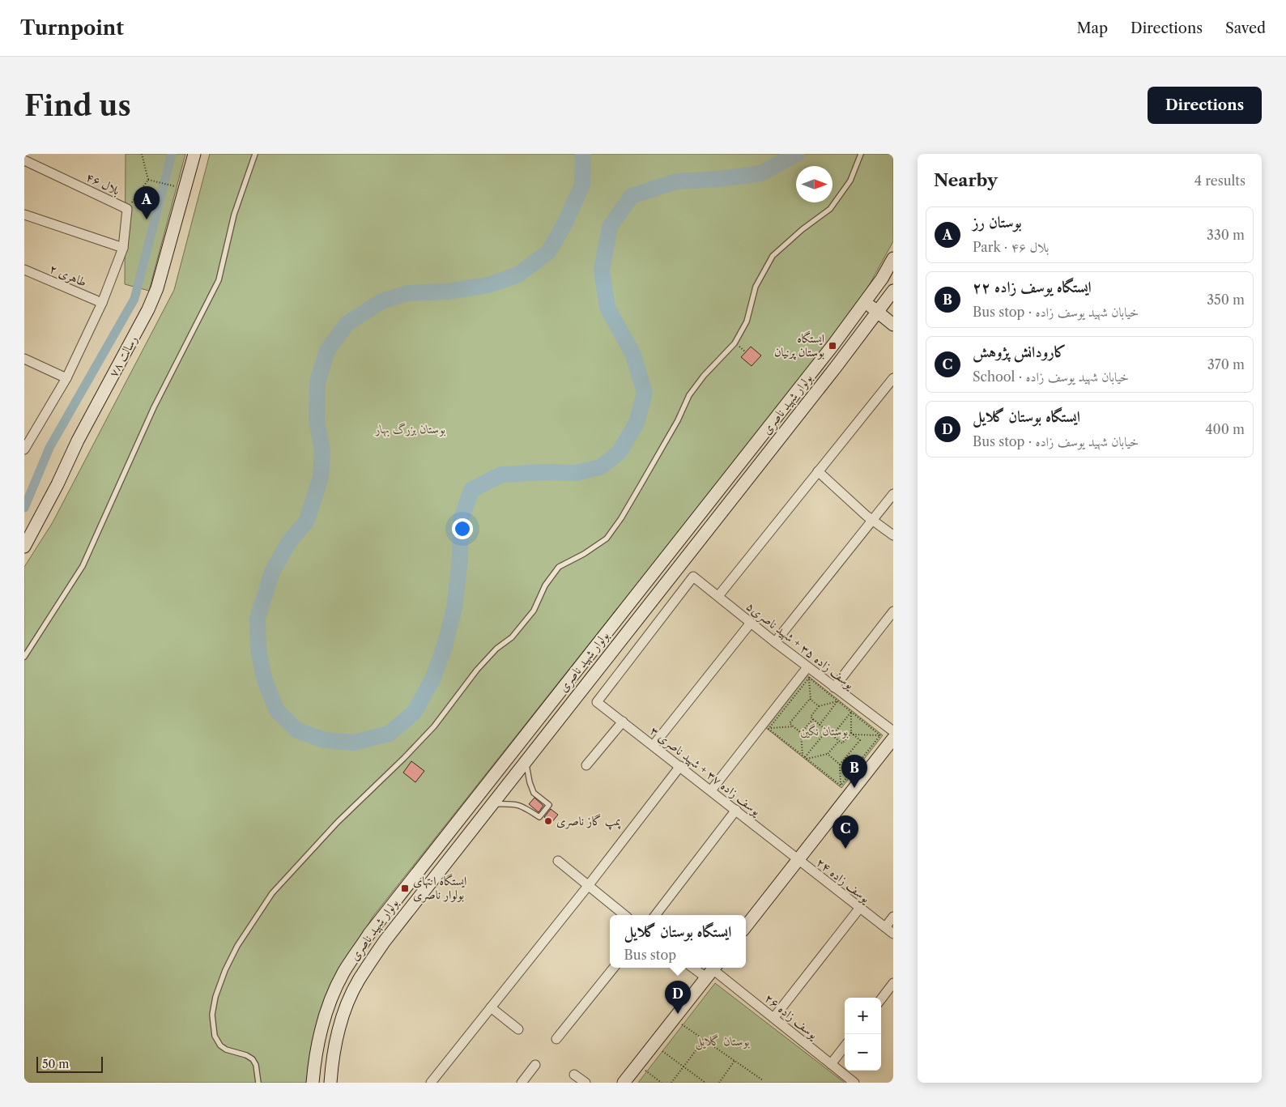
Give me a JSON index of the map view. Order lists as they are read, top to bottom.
{
  "streets": {
    "main road": ["رسالت ۷۸", "بولوار شهید ناصری"],
    "street": [
      "بلال ۴۶",
      "طاهری ۲",
      "یوسف زاده ۳۵ + شهید ناصری۵",
      "یوسف زاده ۳۷ + شهید ناصری ۳",
      "یوسف زاده ۲۴",
      "یوسف زاده ۲۶"
    ]
  },
  "crossings": [
    ["یوسف زاده ۳۵ + شهید ناصری۵", "یوسف زاده ۳۷ + شهید ناصری ۳"],
    ["یوسف زاده ۳۷ + شهید ناصری ۳", "یوسف زاده ۲۴"]
  ],
  "parks": ["بوستان بزرگ بهار", "بوستان نگین", "بوستان گلایل"],
  "places": {
    "transit": ["ایستگاه بوستان پرنیان", "ایستگاه انتهای بولوار ناصری"],
    "other": ["پمپ گاز ناصری"]
  },
  "scale_bar": "50 m",
  "north": "right",
  "page": {
    "header": "Turnpoint",
    "nav": ["Map", "Directions", "Saved"],
    "buttons": "Directions",
    "title": "Find us",
    "heading": ["Nearby", "4 results"],
    "pins": [
      "A",
      "B",
      "C",
      "D"
    ],
    "list": [
      {
        "mark": "A",
        "name": "بوستان رز",
        "note": "Park · بلال ۴۶",
        "value": "330 m"
      },
      {
        "mark": "B",
        "name": "ایستگاه یوسف زاده ۲۲",
        "note": "Bus stop · خیابان شهید یوسف زاده",
        "value": "350 m"
      },
      {
        "mark": "C",
        "name": "کارودانش پژوهش",
        "note": "School · خیابان شهید یوسف زاده",
        "value": "370 m"
      },
      {
        "mark": "D",
        "name": "ایستگاه بوستان گلایل",
        "note": "Bus stop · خیابان شهید یوسف زاده",
        "value": "400 m"
      }
    ],
    "popup": ["ایستگاه بوستان گلایل", "Bus stop"],
    "map_buttons": ["+", "−"],
    "scale": "50 m"
  }
}
